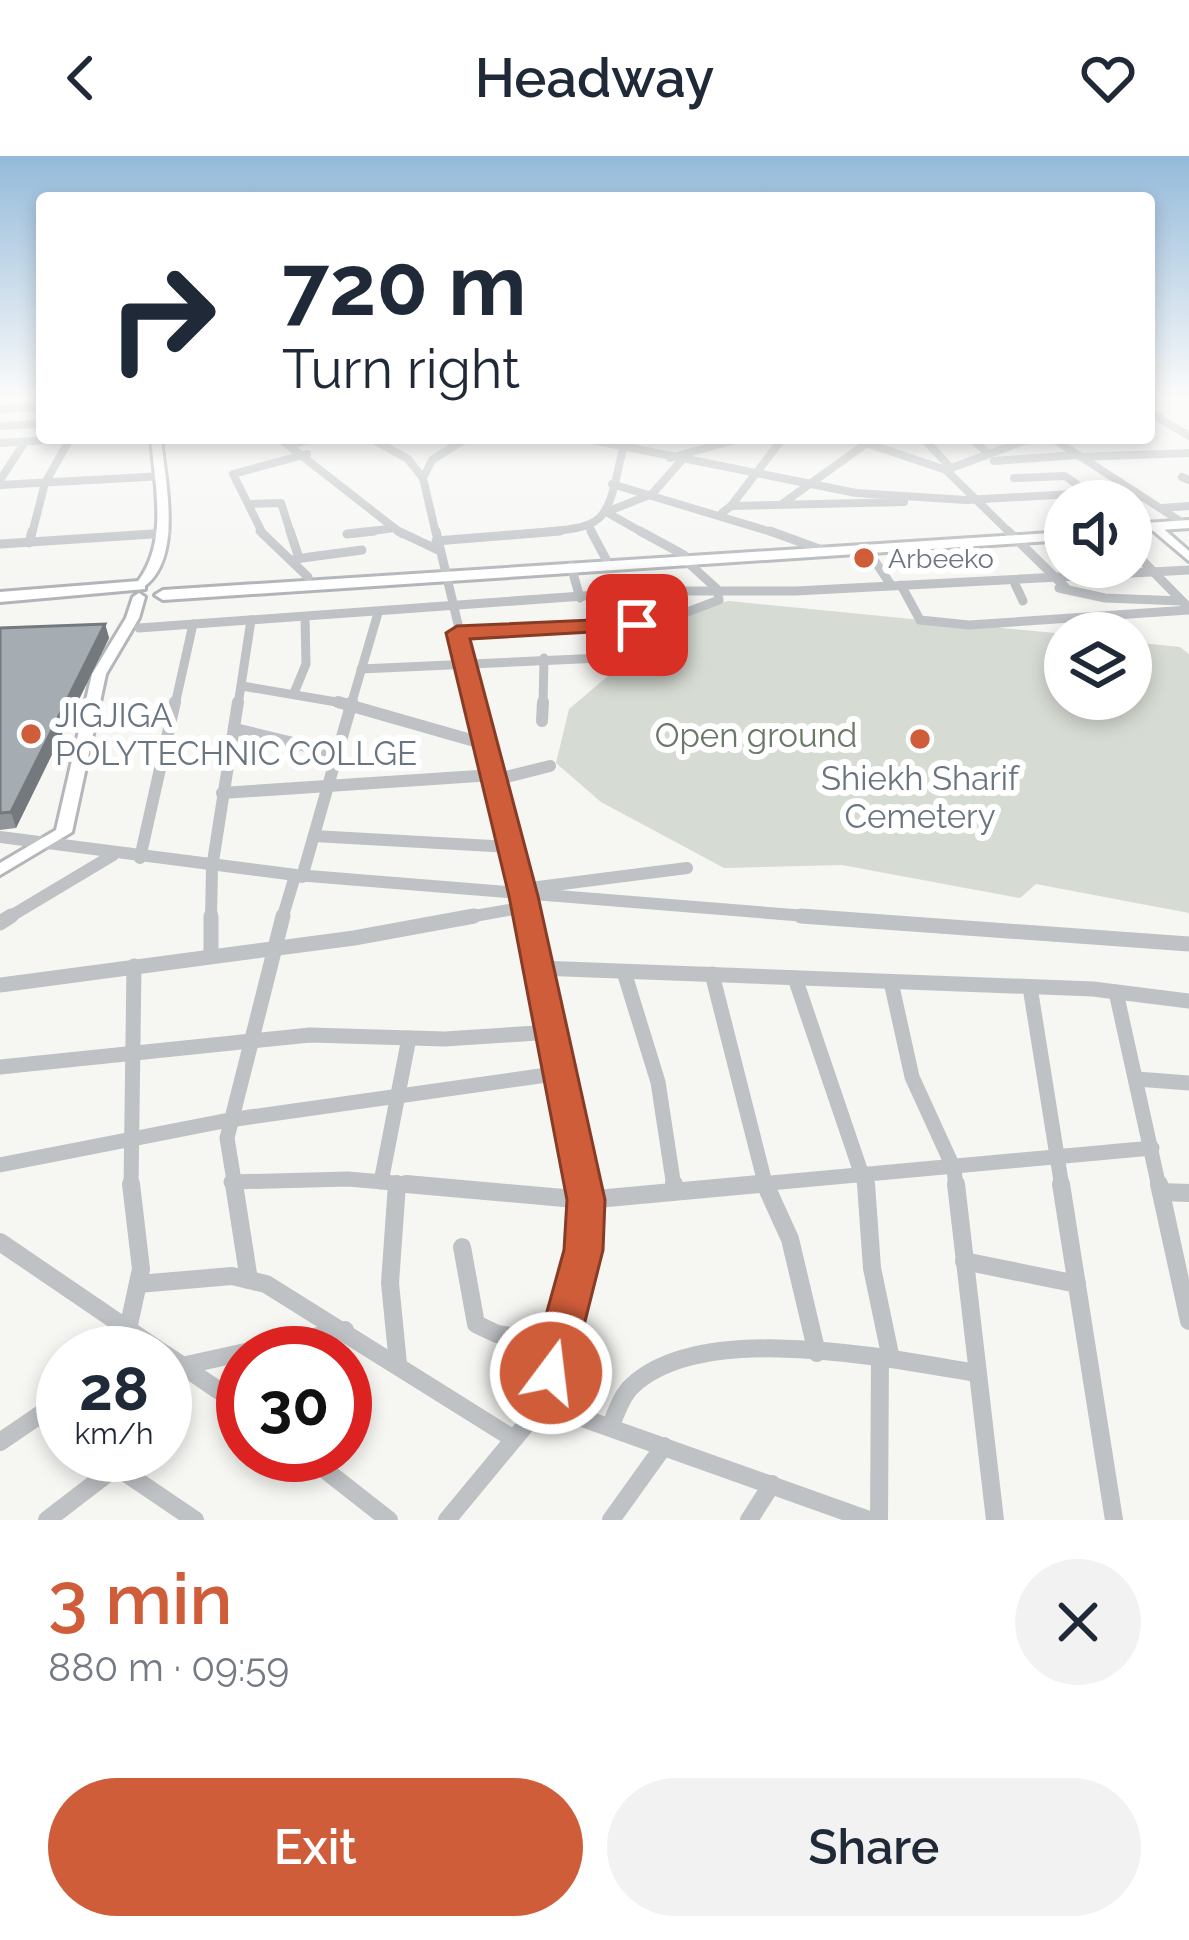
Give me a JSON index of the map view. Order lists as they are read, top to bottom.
{
  "parks": ["Open ground"],
  "places": ["Arbeeko", "JIGJIGA POLYTECHNIC COLLGE", "Shiekh Sharif Cemetery"],
  "page": {
    "header": "Headway",
    "turn": ["720 m", "Turn right"],
    "speed": "28 km/h",
    "limit": "30",
    "heading": ["3 min", "880 m · 09:59"],
    "buttons": ["Exit", "Share"]
  }
}
